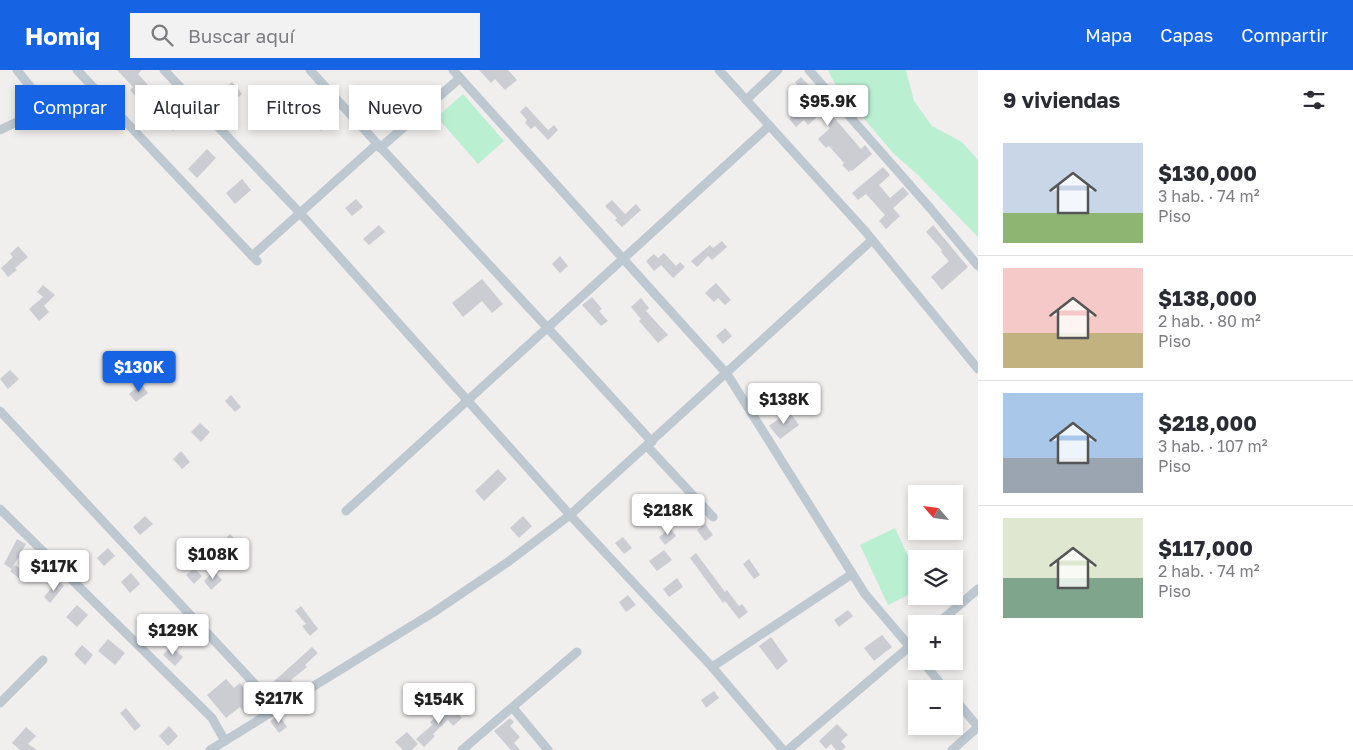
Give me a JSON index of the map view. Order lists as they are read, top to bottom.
{
  "north": "top left",
  "page": {
    "header": "Homiq",
    "search": "Buscar aquí",
    "nav": ["Mapa", "Capas", "Compartir"],
    "heading": "9 viviendas",
    "price": [
      "$95.9K",
      "$130K",
      "$138K",
      "$218K",
      "$108K",
      "$117K",
      "$129K",
      "$217K",
      "$154K"
    ],
    "chip": [
      "Comprar",
      "Alquilar",
      "Filtros",
      "Nuevo"
    ],
    "list": [
      {
        "name": "$130,000",
        "note": "3 hab. · 74 m² · Piso"
      },
      {
        "name": "$138,000",
        "note": "2 hab. · 80 m² · Piso"
      },
      {
        "name": "$218,000",
        "note": "3 hab. · 107 m² · Piso"
      },
      {
        "name": "$117,000",
        "note": "2 hab. · 74 m² · Piso"
      }
    ],
    "map_buttons": ["+", "−"]
  }
}
